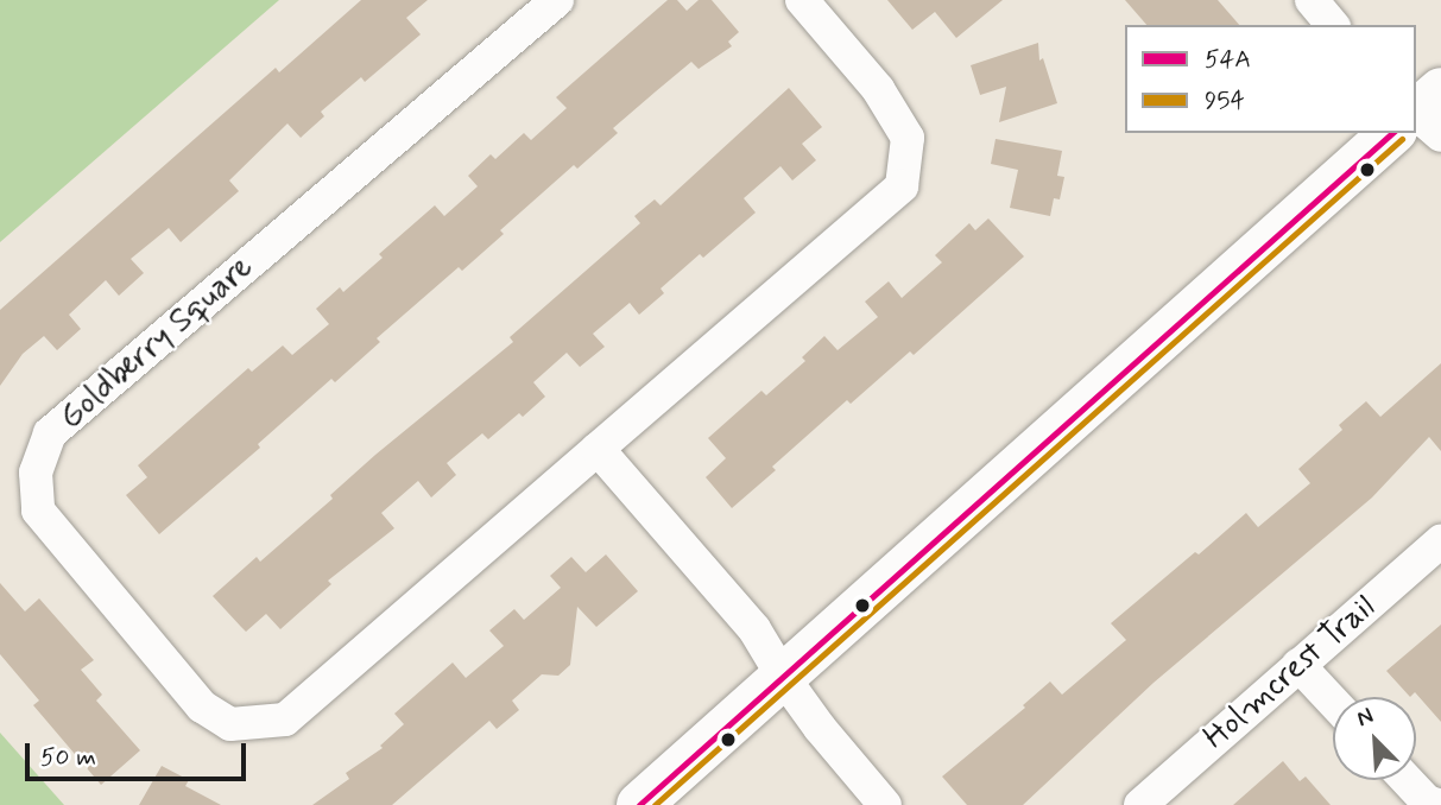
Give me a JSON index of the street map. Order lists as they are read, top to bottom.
{
  "streets": {
    "street": ["Goldberry Square", "Holmcrest Trail"]
  },
  "lines": ["transit line 54A", "transit line 954"],
  "legend": ["54A", "954"],
  "scale_bar": "50 m",
  "north": "top left"
}
